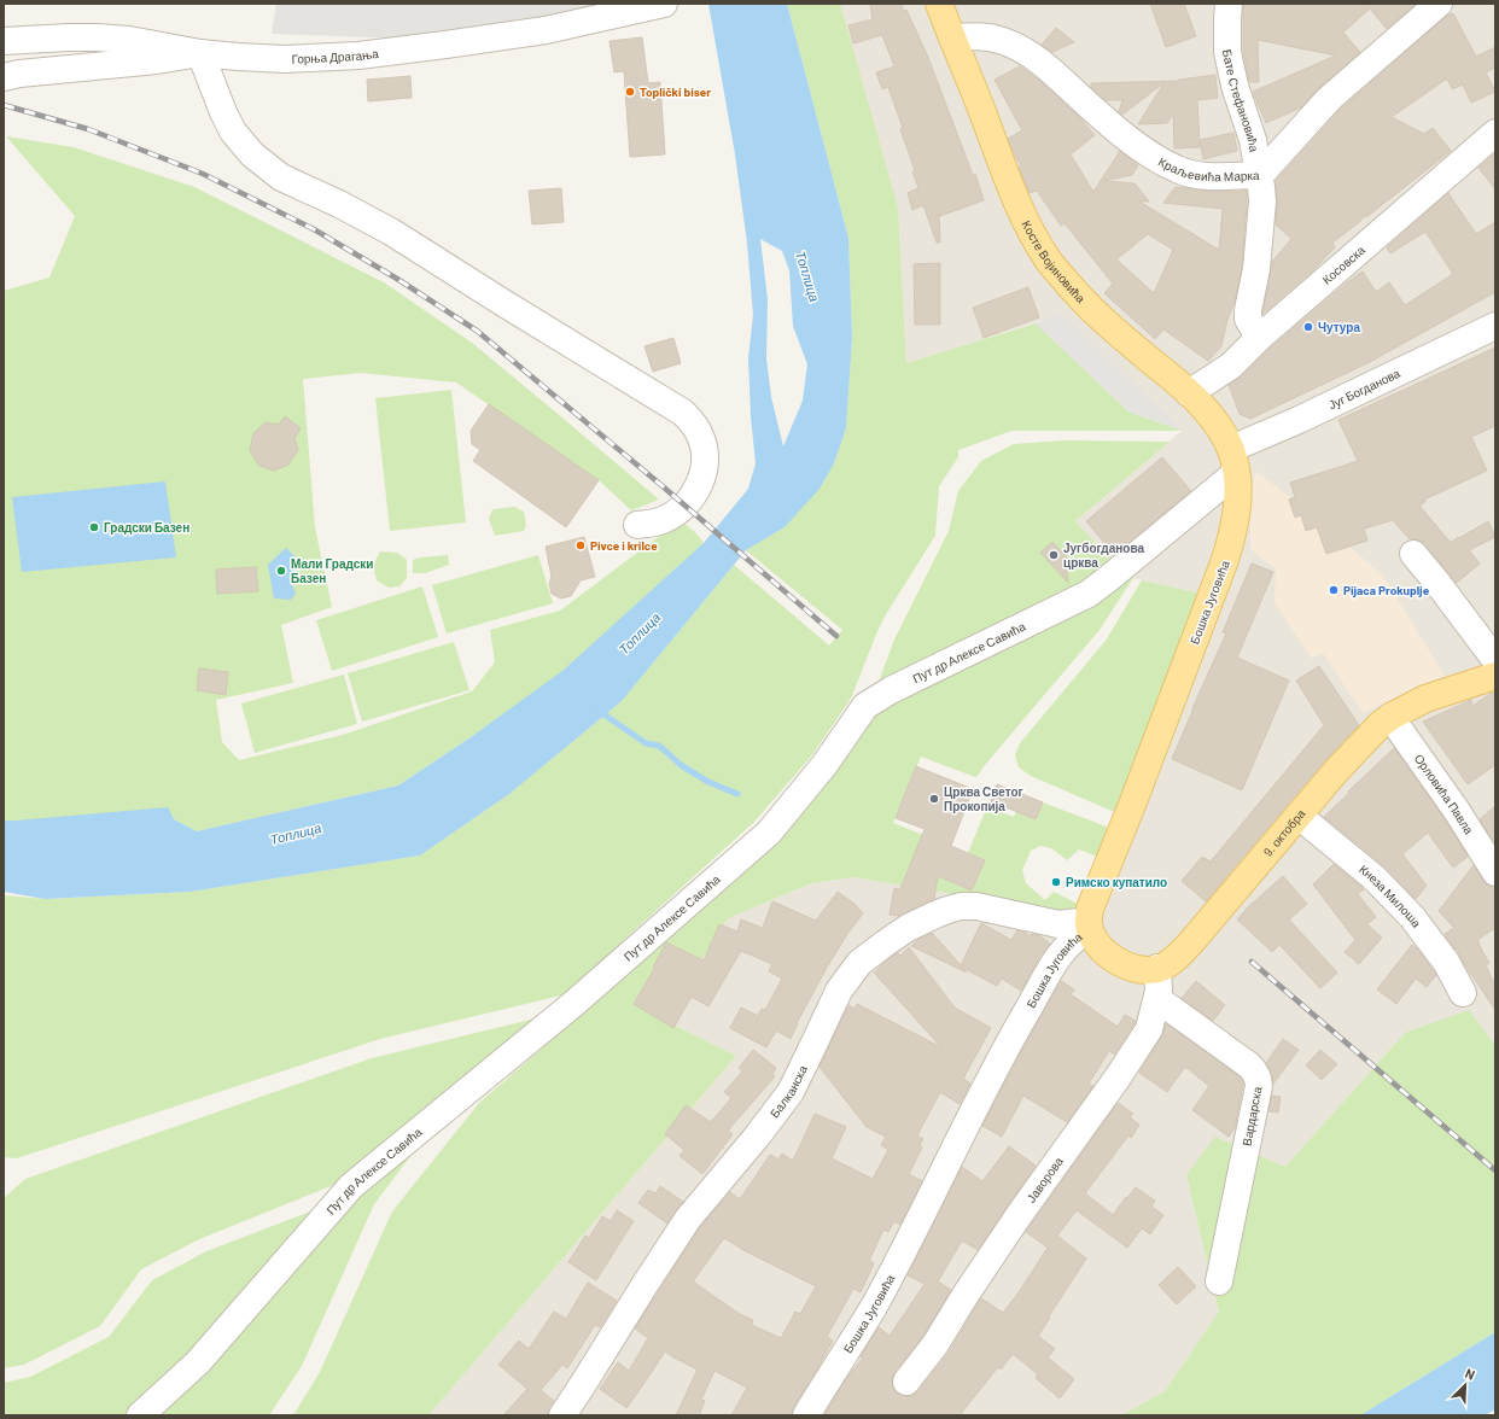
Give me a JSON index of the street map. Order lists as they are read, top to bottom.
{
  "streets": {
    "main road": ["Косте Војиновића", "Бошка Југовића", "9. октобра"],
    "street": [
      "Горња Драгања",
      "Бате Стефановића",
      "Краљевића Марка",
      "Косовска",
      "Југ Богданова",
      "Пут др Алексе Савића",
      "Орловића Павла",
      "Кнеза Милоша",
      "Балканска",
      "Вардарска",
      "Јаворова"
    ]
  },
  "crossings": [
    ["Бате Стефановића", "Краљевића Марка"],
    ["Бате Стефановића", "Косовска"],
    ["Краљевића Марка", "Косте Војиновића"],
    ["Косте Војиновића", "Косовска"],
    ["Косте Војиновића", "Југ Богданова"],
    ["Косте Војиновића", "Бошка Југовића"],
    ["Косте Војиновића", "Пут др Алексе Савића"],
    ["Југ Богданова", "Бошка Југовића"],
    ["Југ Богданова", "Пут др Алексе Савића"],
    ["Бошка Југовића", "Пут др Алексе Савића"],
    ["Бошка Југовића", "Балканска"],
    ["Орловића Павла", "9. октобра"],
    ["9. октобра", "Кнеза Милоша"],
    ["9. октобра", "Јаворова"],
    ["Вардарска", "Јаворова"]
  ],
  "water": ["Топлица"],
  "places": [
    "Toplički biser",
    "Чутура",
    "Градски Базен",
    "Pivce i krilce",
    "Југбогданова црква",
    "Мали Градски Базен",
    "Pijaca Prokuplje",
    "Црква Светог Прокопија",
    "Римско купатило"
  ],
  "north": "top right"
}
